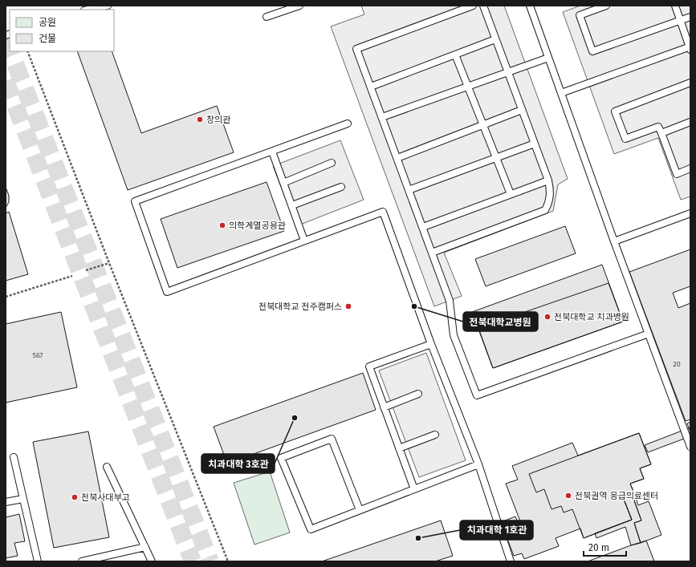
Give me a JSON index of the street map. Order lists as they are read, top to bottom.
{
  "places": [
    "창의관",
    "의학계열공용관",
    "전북대학교 전주캠퍼스",
    "전북대학교병원",
    "전북대학교 치과병원",
    "치과대학 3호관",
    "전북권역 응급의료센터",
    "전북사대부고",
    "치과대학 1호관"
  ],
  "house_numbers": ["567", "20"],
  "legend": ["공원", "건물"],
  "scale_bar": "20 m"
}
